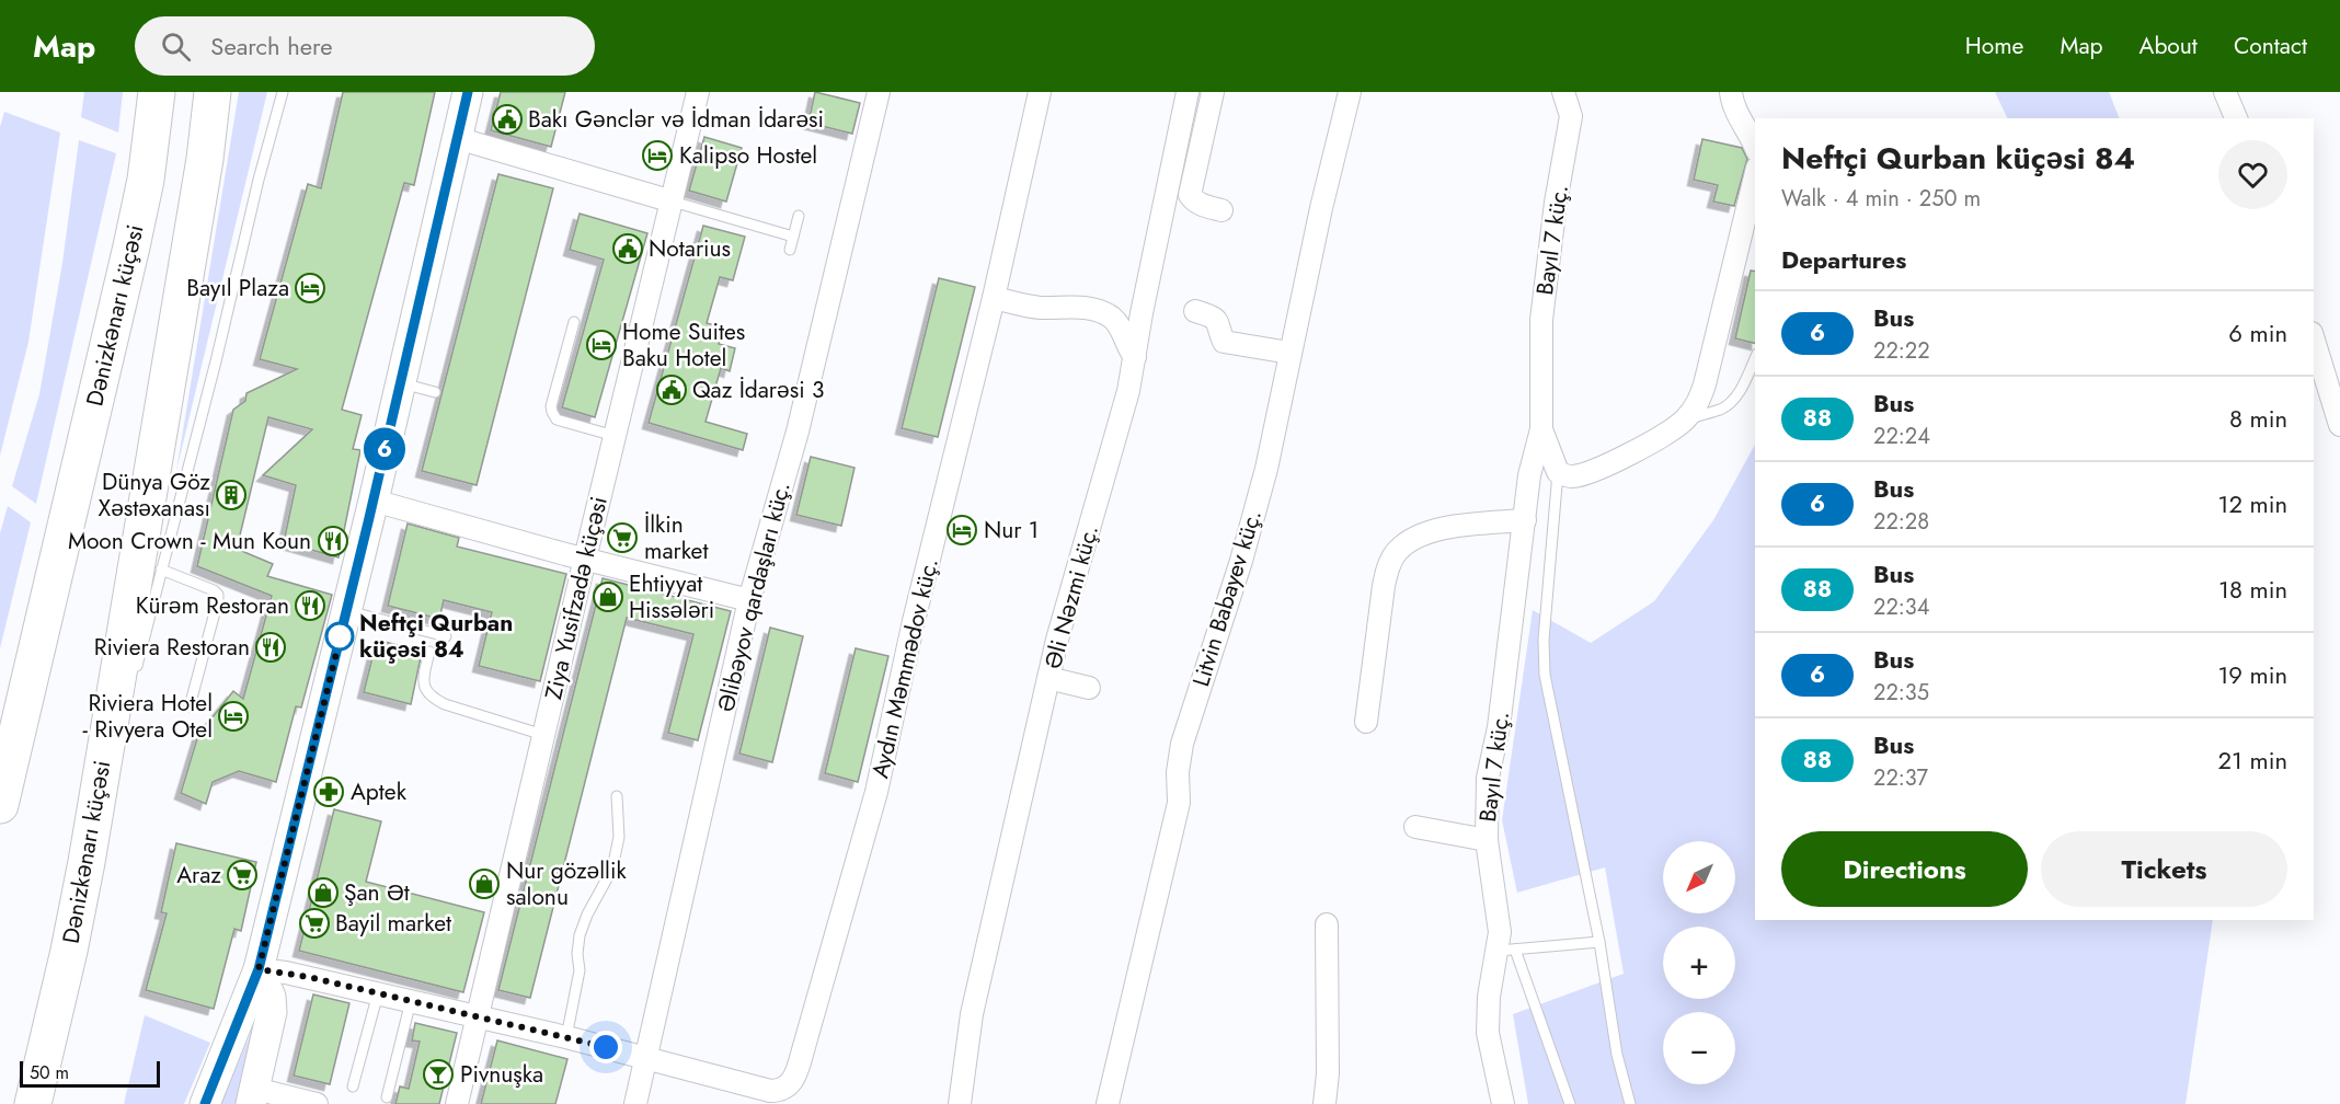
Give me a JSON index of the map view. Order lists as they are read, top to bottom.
{
  "streets": {
    "highway": ["Dənizkənarı küçəsi"],
    "street": [
      "Bayıl 7 küç.",
      "Əlibəyov qardaşları küç.",
      "Əli Nəzmi küç.",
      "Ziya Yusifzadə küçəsi",
      "Litvin Babayev küç.",
      "Aydın Məmmədov küç."
    ]
  },
  "crossings": [
    ["Əlibəyov qardaşları küç.", "Aydın Məmmədov küç."]
  ],
  "places": {
    "public building": ["Bakı Gənclər və İdman İdarəsi", "Notarius", "Qaz İdarəsi 3"],
    "hotel": [
      "Kalipso Hostel",
      "Bayıl Plaza",
      "Home Suites Baku Hotel",
      "Nur 1",
      "Riviera Hotel - Rivyera Otel"
    ],
    "building": ["Dünya Göz Xəstəxanası"],
    "supermarket": ["İlkin market", "Araz", "Bayil market"],
    "restaurant": ["Moon Crown - Mun Koun", "Kürəm Restoran", "Riviera Restoran"],
    "shop": ["Ehtiyyat Hissələri", "Nur gözəllik salonu", "Şan Ət"],
    "other": ["Neftçi Qurban küçəsi 84"],
    "pharmacy": ["Aptek"],
    "bar": ["Pivnuşka"]
  },
  "lines": ["bus line 6"],
  "scale_bar": "50 m",
  "north": "bottom left",
  "page": {
    "header": "Map",
    "search": "Search here",
    "nav": [
      "Home",
      "Map",
      "About",
      "Contact"
    ],
    "on_map": "6",
    "heading": [
      ["Neftçi Qurban küçəsi 84", "Walk · 4 min · 250 m"],
      "Departures"
    ],
    "list": [
      {
        "mark": "6",
        "name": "Bus",
        "note": "22:22",
        "value": "6 min"
      },
      {
        "mark": "88",
        "name": "Bus",
        "note": "22:24",
        "value": "8 min"
      },
      {
        "mark": "6",
        "name": "Bus",
        "note": "22:28",
        "value": "12 min"
      },
      {
        "mark": "88",
        "name": "Bus",
        "note": "22:34",
        "value": "18 min"
      },
      {
        "mark": "6",
        "name": "Bus",
        "note": "22:35",
        "value": "19 min"
      },
      {
        "mark": "88",
        "name": "Bus",
        "note": "22:37",
        "value": "21 min"
      }
    ],
    "buttons": ["Directions", "Tickets"],
    "map_buttons": ["+", "−"],
    "scale": "50 m"
  }
}
